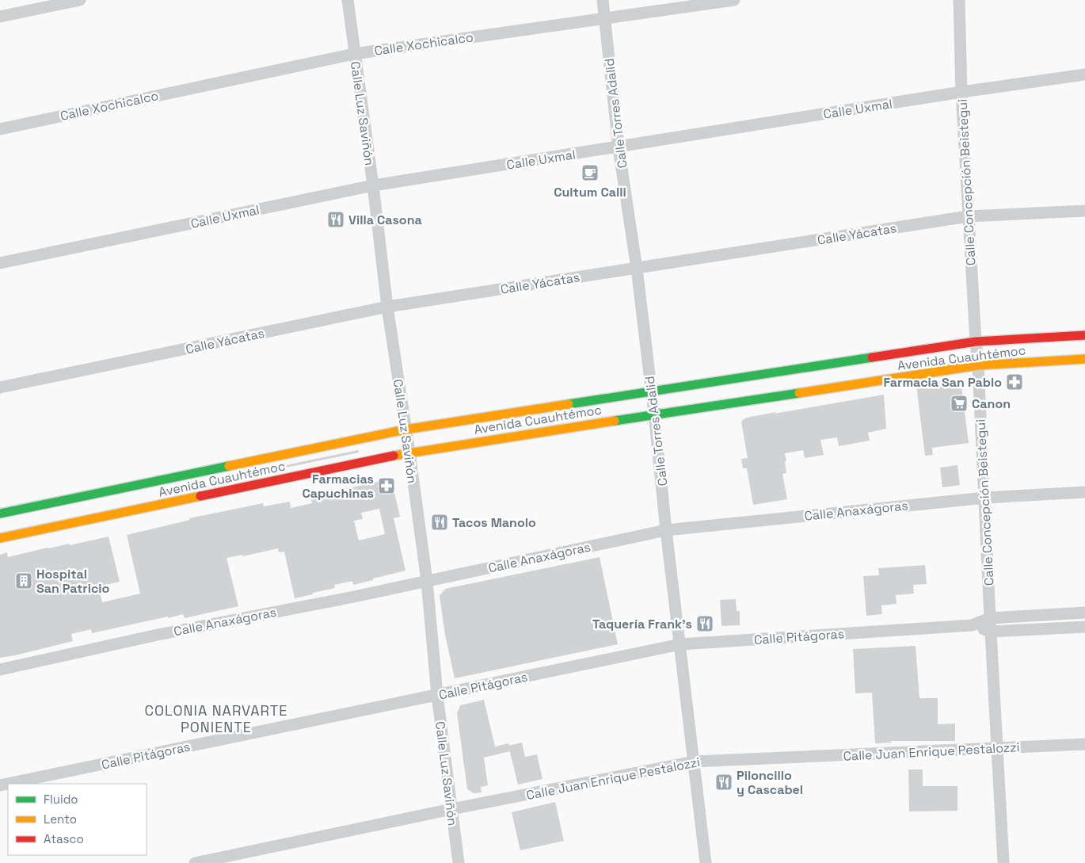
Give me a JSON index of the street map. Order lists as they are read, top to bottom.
{
  "streets": {
    "main road": ["Avenida Cuauhtémoc"],
    "street": [
      "Calle Xochicalco",
      "Calle Uxmal",
      "Calle Luz Saviñón",
      "Calle Torres Adalid",
      "Calle Concepción Beistegui",
      "Calle Yácatas",
      "Calle Anaxágoras",
      "Calle Pitágoras",
      "Calle Juan Enrique Pestalozzi"
    ]
  },
  "crossings": [
    ["Calle Xochicalco", "Calle Luz Saviñón"],
    ["Calle Xochicalco", "Calle Torres Adalid"],
    ["Calle Uxmal", "Calle Luz Saviñón"],
    ["Calle Uxmal", "Calle Torres Adalid"],
    ["Calle Uxmal", "Calle Concepción Beistegui"],
    ["Calle Luz Saviñón", "Calle Yácatas"],
    ["Calle Luz Saviñón", "Avenida Cuauhtémoc"],
    ["Calle Luz Saviñón", "Calle Anaxágoras"],
    ["Calle Luz Saviñón", "Calle Pitágoras"],
    ["Calle Luz Saviñón", "Calle Juan Enrique Pestalozzi"],
    ["Calle Torres Adalid", "Calle Yácatas"],
    ["Calle Torres Adalid", "Avenida Cuauhtémoc"],
    ["Calle Torres Adalid", "Calle Anaxágoras"],
    ["Calle Torres Adalid", "Calle Pitágoras"],
    ["Calle Torres Adalid", "Calle Juan Enrique Pestalozzi"],
    ["Calle Concepción Beistegui", "Calle Yácatas"],
    ["Calle Concepción Beistegui", "Avenida Cuauhtémoc"],
    ["Calle Concepción Beistegui", "Calle Anaxágoras"],
    ["Calle Concepción Beistegui", "Calle Pitágoras"],
    ["Calle Concepción Beistegui", "Calle Juan Enrique Pestalozzi"]
  ],
  "districts": ["COLONIA NARVARTE PONIENTE"],
  "places": {
    "cafe": ["Cultum Calli"],
    "restaurant": [
      "Villa Casona",
      "Tacos Manolo",
      "Taquería Frank's",
      "Piloncillo y Cascabel"
    ],
    "pharmacy": ["Farmacia San Pablo", "Farmacias Capuchinas"],
    "supermarket": ["Canon"],
    "building": ["Hospital San Patricio"]
  },
  "legend": ["Fluido", "Lento", "Atasco"]
}
